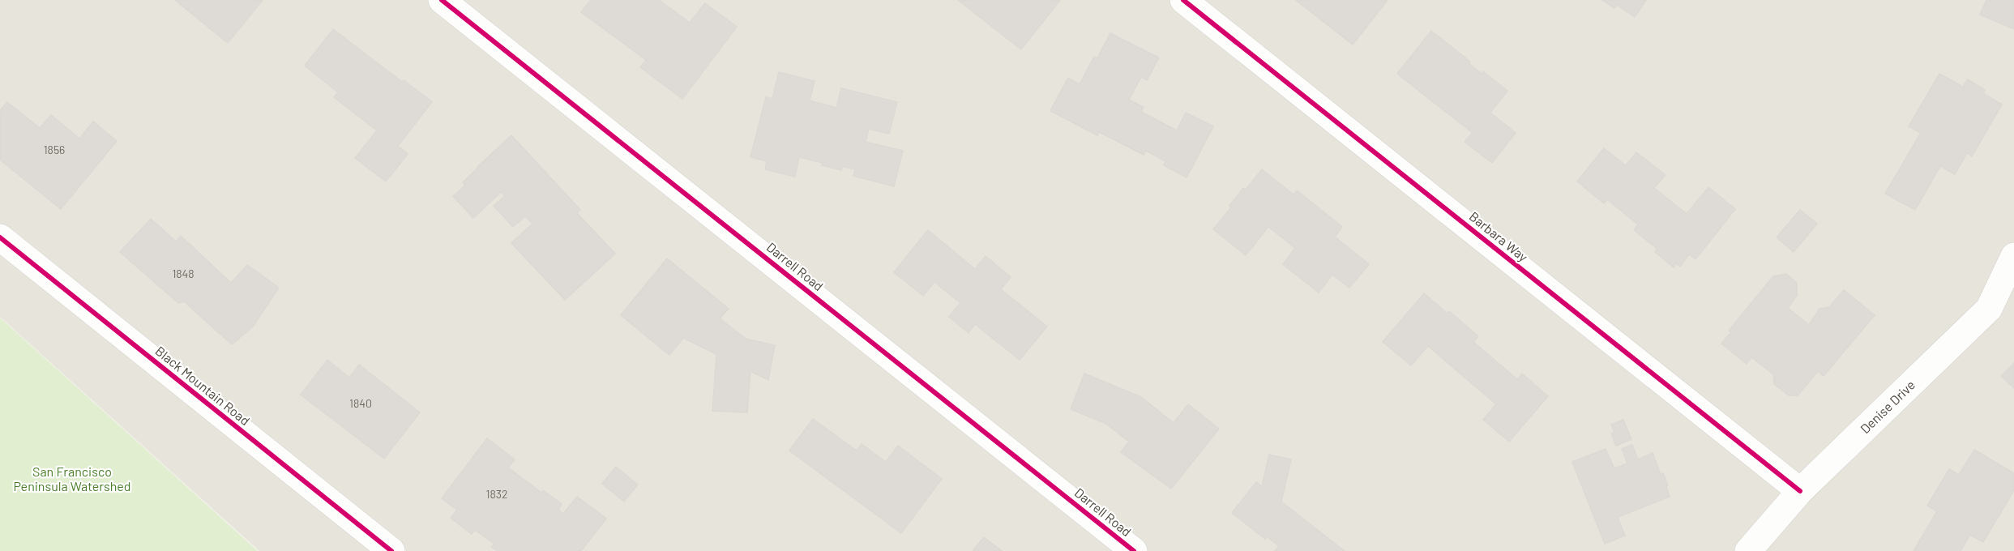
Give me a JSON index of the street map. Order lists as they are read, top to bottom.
{
  "streets": {
    "street": [
      "Barbara Way",
      "Darrell Road",
      "Black Mountain Road",
      "Denise Drive"
    ]
  },
  "crossings": [
    ["Barbara Way", "Denise Drive"]
  ],
  "parks": ["San Francisco Peninsula Watershed"],
  "house_numbers": [
    "1856",
    "1848",
    "1840",
    "1832"
  ]
}
